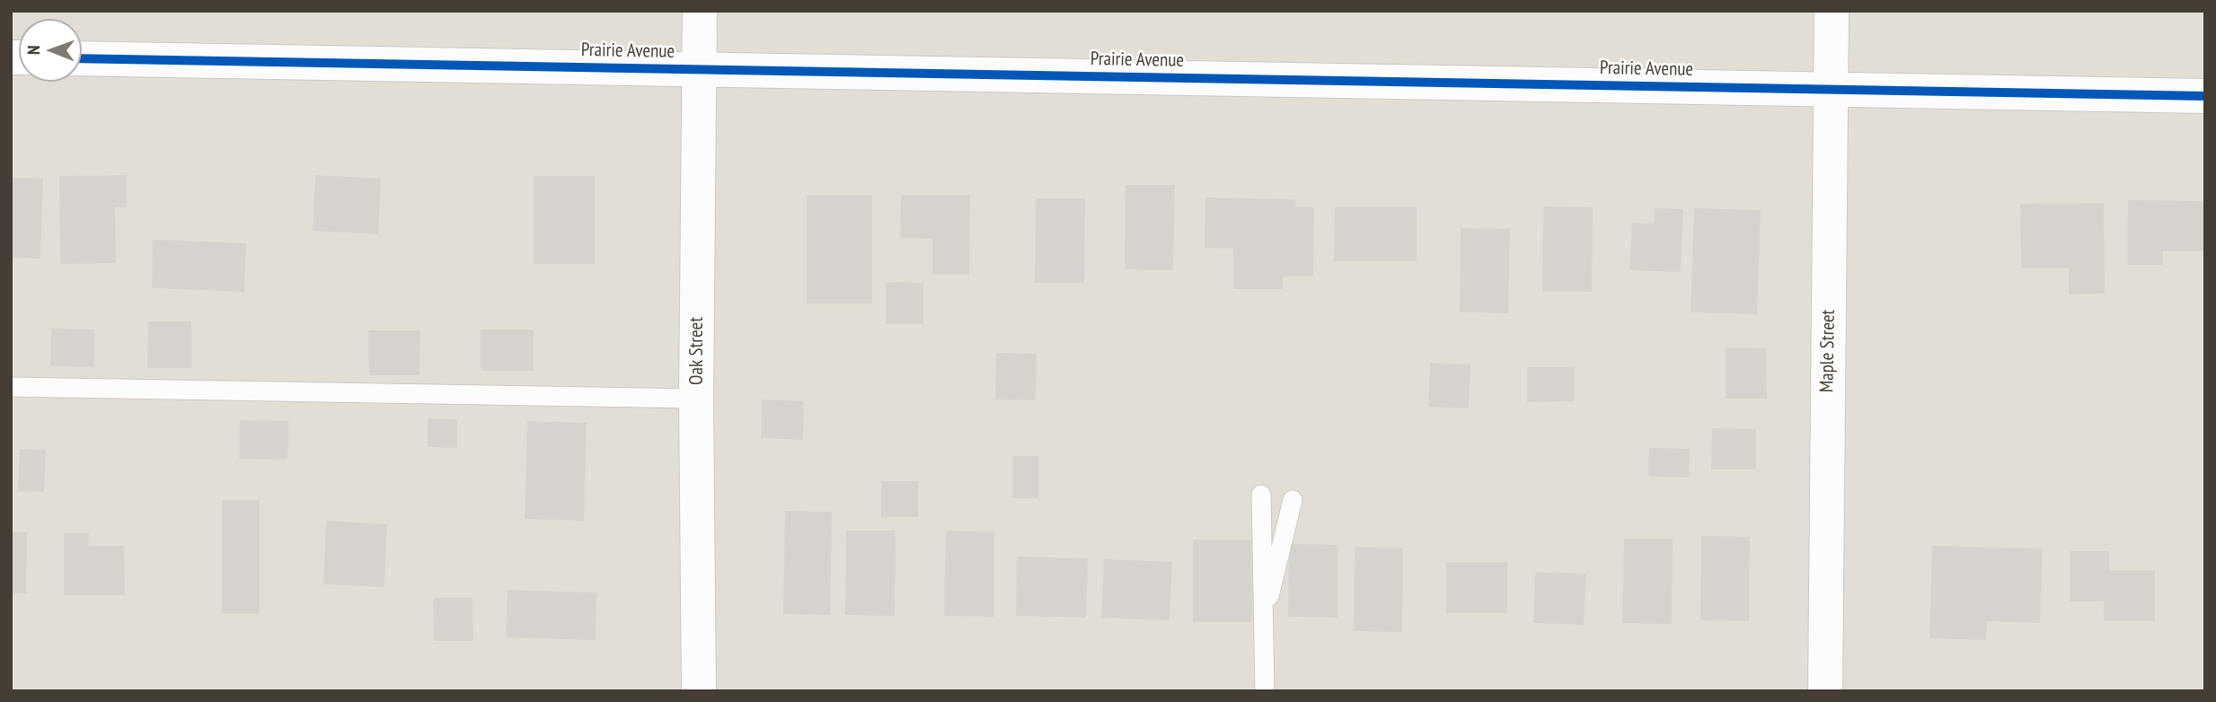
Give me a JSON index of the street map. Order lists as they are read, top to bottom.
{
  "streets": {
    "street": ["Prairie Avenue", "Oak Street", "Maple Street"]
  },
  "crossings": [
    ["Prairie Avenue", "Oak Street"],
    ["Prairie Avenue", "Maple Street"]
  ],
  "north": "left"
}
